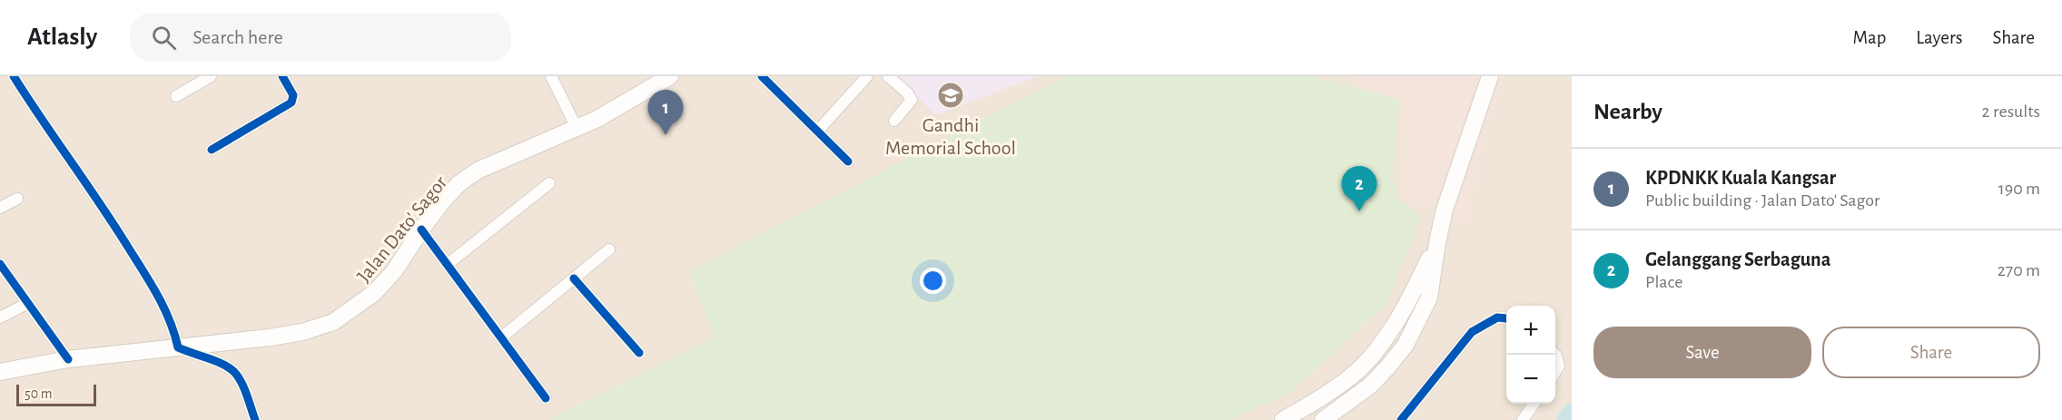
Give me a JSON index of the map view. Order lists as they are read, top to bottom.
{
  "streets": {
    "main road": ["Jalan Dato' Sagor"]
  },
  "places": {
    "school or university": ["Gandhi Memorial School"]
  },
  "scale_bar": "50 m",
  "page": {
    "header": "Atlasly",
    "search": "Search here",
    "nav": ["Map", "Layers", "Share"],
    "heading": ["Nearby", "2 results"],
    "pins": ["1", "2"],
    "list": [
      {
        "mark": "1",
        "name": "KPDNKK Kuala Kangsar",
        "note": "Public building · Jalan Dato' Sagor",
        "value": "190 m"
      },
      {
        "mark": "2",
        "name": "Gelanggang Serbaguna",
        "note": "Place",
        "value": "270 m"
      }
    ],
    "map_buttons": ["+", "−"],
    "buttons": ["Save", "Share"],
    "scale": "50 m"
  }
}
